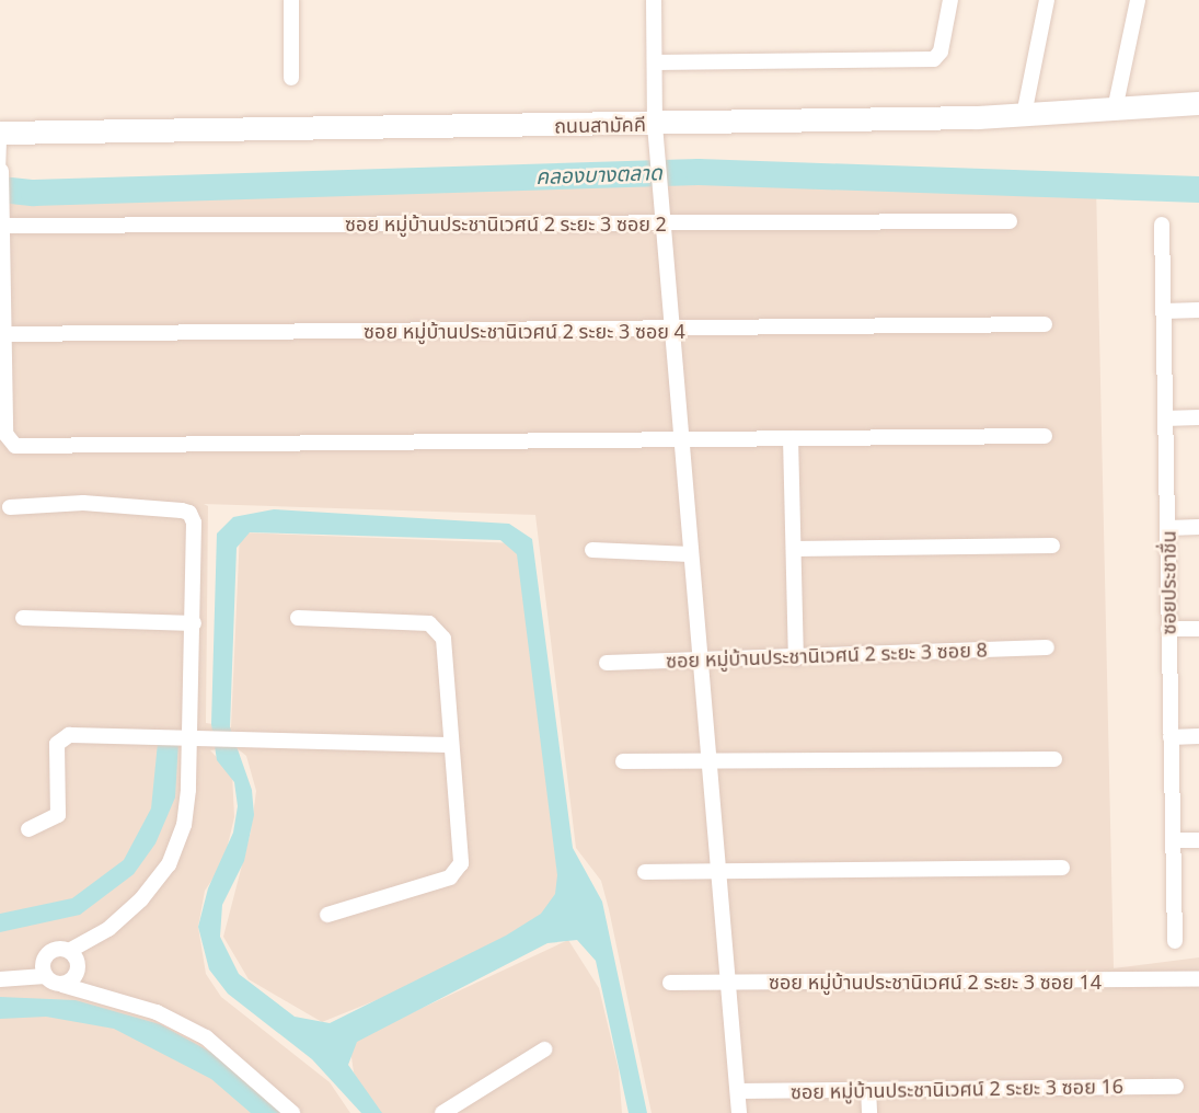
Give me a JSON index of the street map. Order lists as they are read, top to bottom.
{
  "streets": {
    "main road": ["ถนนสามัคคี"],
    "street": [
      "ซอย หมู่บ้านประชานิเวศน์ 2 ระยะ 3 ซอย 2",
      "ซอย หมู่บ้านประชานิเวศน์ 2 ระยะ 3 ซอย 4",
      "ซอยประชาชื่น",
      "ซอย หมู่บ้านประชานิเวศน์ 2 ระยะ 3 ซอย 8",
      "ซอย หมู่บ้านประชานิเวศน์ 2 ระยะ 3 ซอย 14",
      "ซอย หมู่บ้านประชานิเวศน์ 2 ระยะ 3 ซอย 16"
    ]
  },
  "water": ["คลองบางตลาด"]
}
